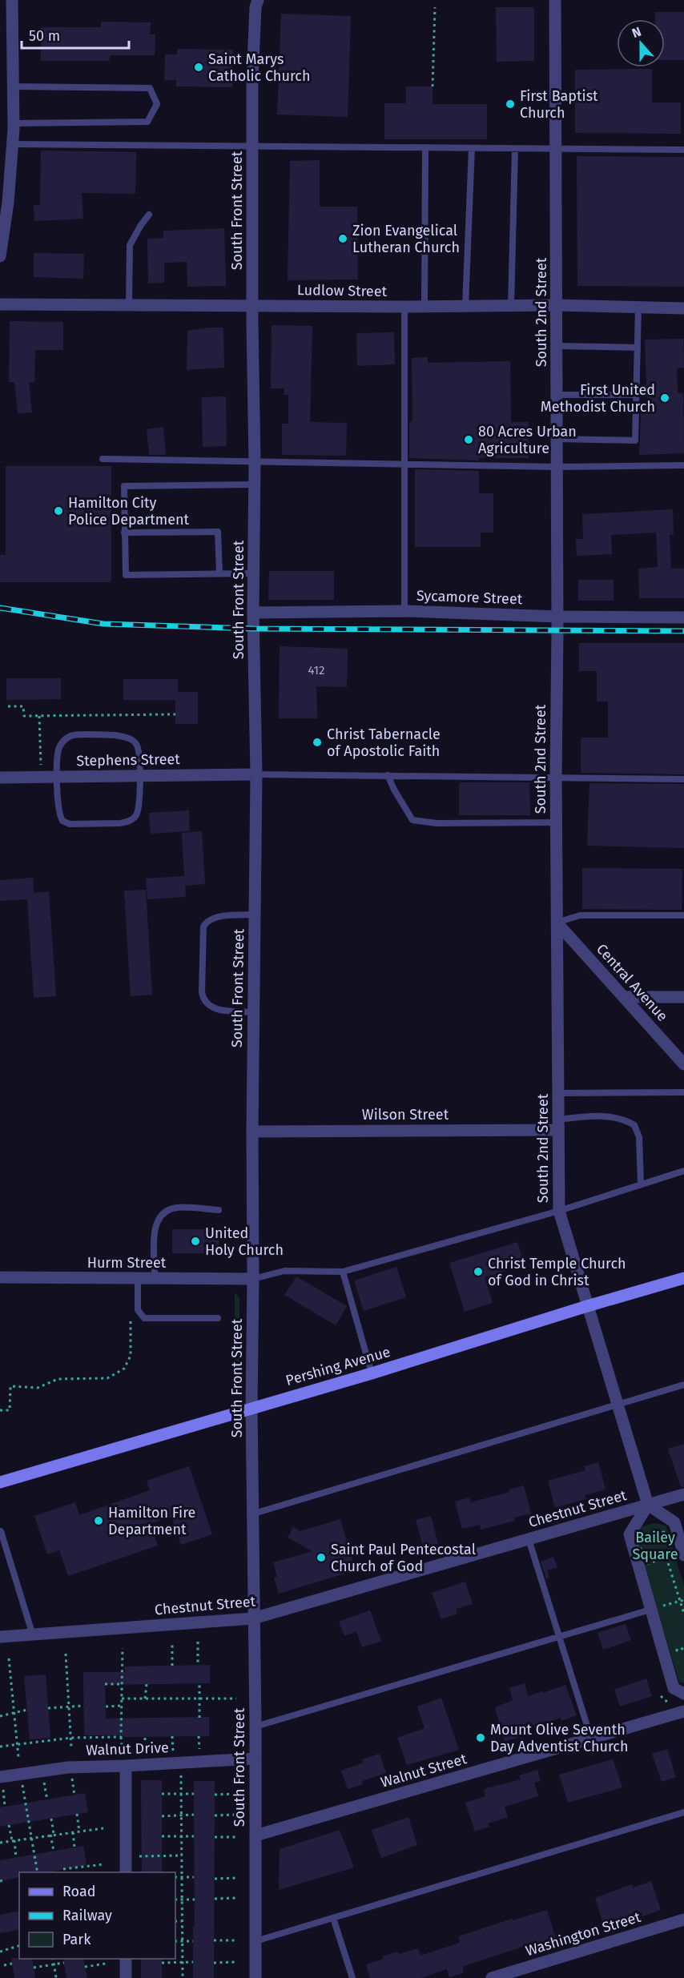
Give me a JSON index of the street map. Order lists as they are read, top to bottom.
{
  "streets": {
    "main road": ["Pershing Avenue"],
    "street": [
      "South Front Street",
      "Ludlow Street",
      "South 2nd Street",
      "Sycamore Street",
      "Stephens Street",
      "Central Avenue",
      "Wilson Street",
      "Hurm Street",
      "Chestnut Street",
      "Walnut Drive",
      "Walnut Street",
      "Washington Street"
    ]
  },
  "crossings": [
    ["South Front Street", "Ludlow Street"],
    ["South Front Street", "Sycamore Street"],
    ["South Front Street", "Stephens Street"],
    ["South Front Street", "Wilson Street"],
    ["South Front Street", "Hurm Street"],
    ["South Front Street", "Pershing Avenue"],
    ["South Front Street", "Chestnut Street"],
    ["South Front Street", "Walnut Drive"],
    ["South Front Street", "Walnut Street"],
    ["Ludlow Street", "South 2nd Street"],
    ["South 2nd Street", "Sycamore Street"],
    ["South 2nd Street", "Central Avenue"],
    ["South 2nd Street", "Wilson Street"],
    ["South 2nd Street", "Pershing Avenue"],
    ["South 2nd Street", "Chestnut Street"]
  ],
  "parks": ["Bailey Square"],
  "places": [
    "Saint Marys Catholic Church",
    "First Baptist Church",
    "Zion Evangelical Lutheran Church",
    "First United Methodist Church",
    "80 Acres Urban Agriculture",
    "Hamilton City Police Department",
    "Christ Tabernacle of Apostolic Faith",
    "United Holy Church",
    "Christ Temple Church of God in Christ",
    "Hamilton Fire Department",
    "Saint Paul Pentecostal Church of God",
    "Mount Olive Seventh Day Adventist Church"
  ],
  "house_numbers": ["412"],
  "legend": ["Road", "Railway", "Park"],
  "scale_bar": "50 m",
  "north": "top"
}
